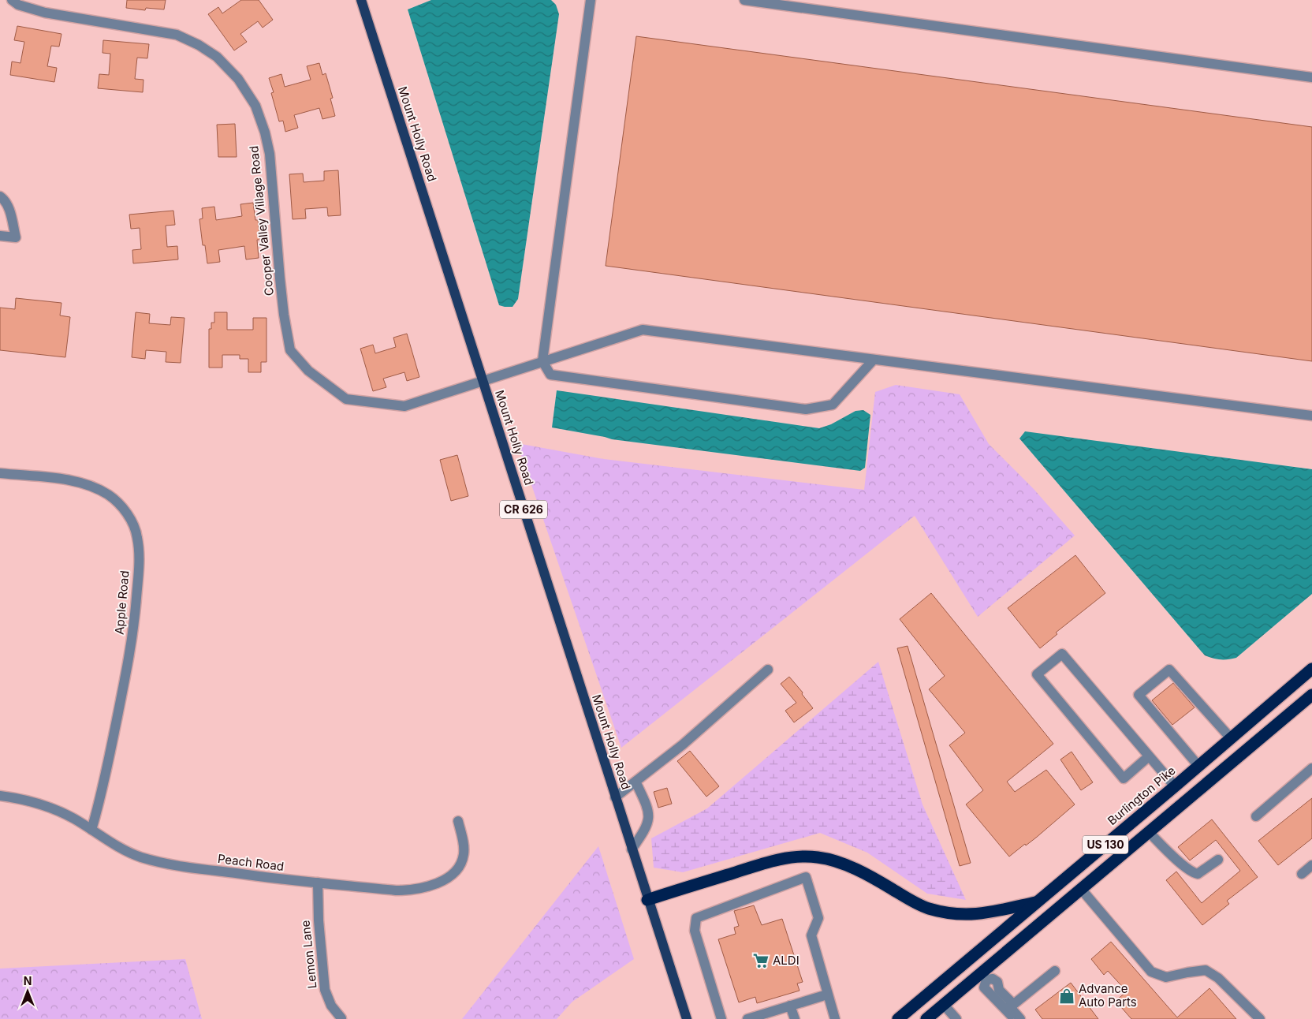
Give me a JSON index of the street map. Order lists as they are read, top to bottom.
{
  "streets": {
    "highway": ["Burlington Pike", "US 130"],
    "main road": ["Mount Holly Road", "CR 626"],
    "street": [
      "Cooper Valley Village Road",
      "Apple Road",
      "Peach Road",
      "Lemon Lane"
    ]
  },
  "crossings": [
    ["Mount Holly Road", "Cooper Valley Village Road"],
    ["Apple Road", "Peach Road"],
    ["Peach Road", "Lemon Lane"]
  ],
  "places": {
    "supermarket": ["ALDI"],
    "shop": ["Advance Auto Parts"]
  },
  "north": "top"
}
